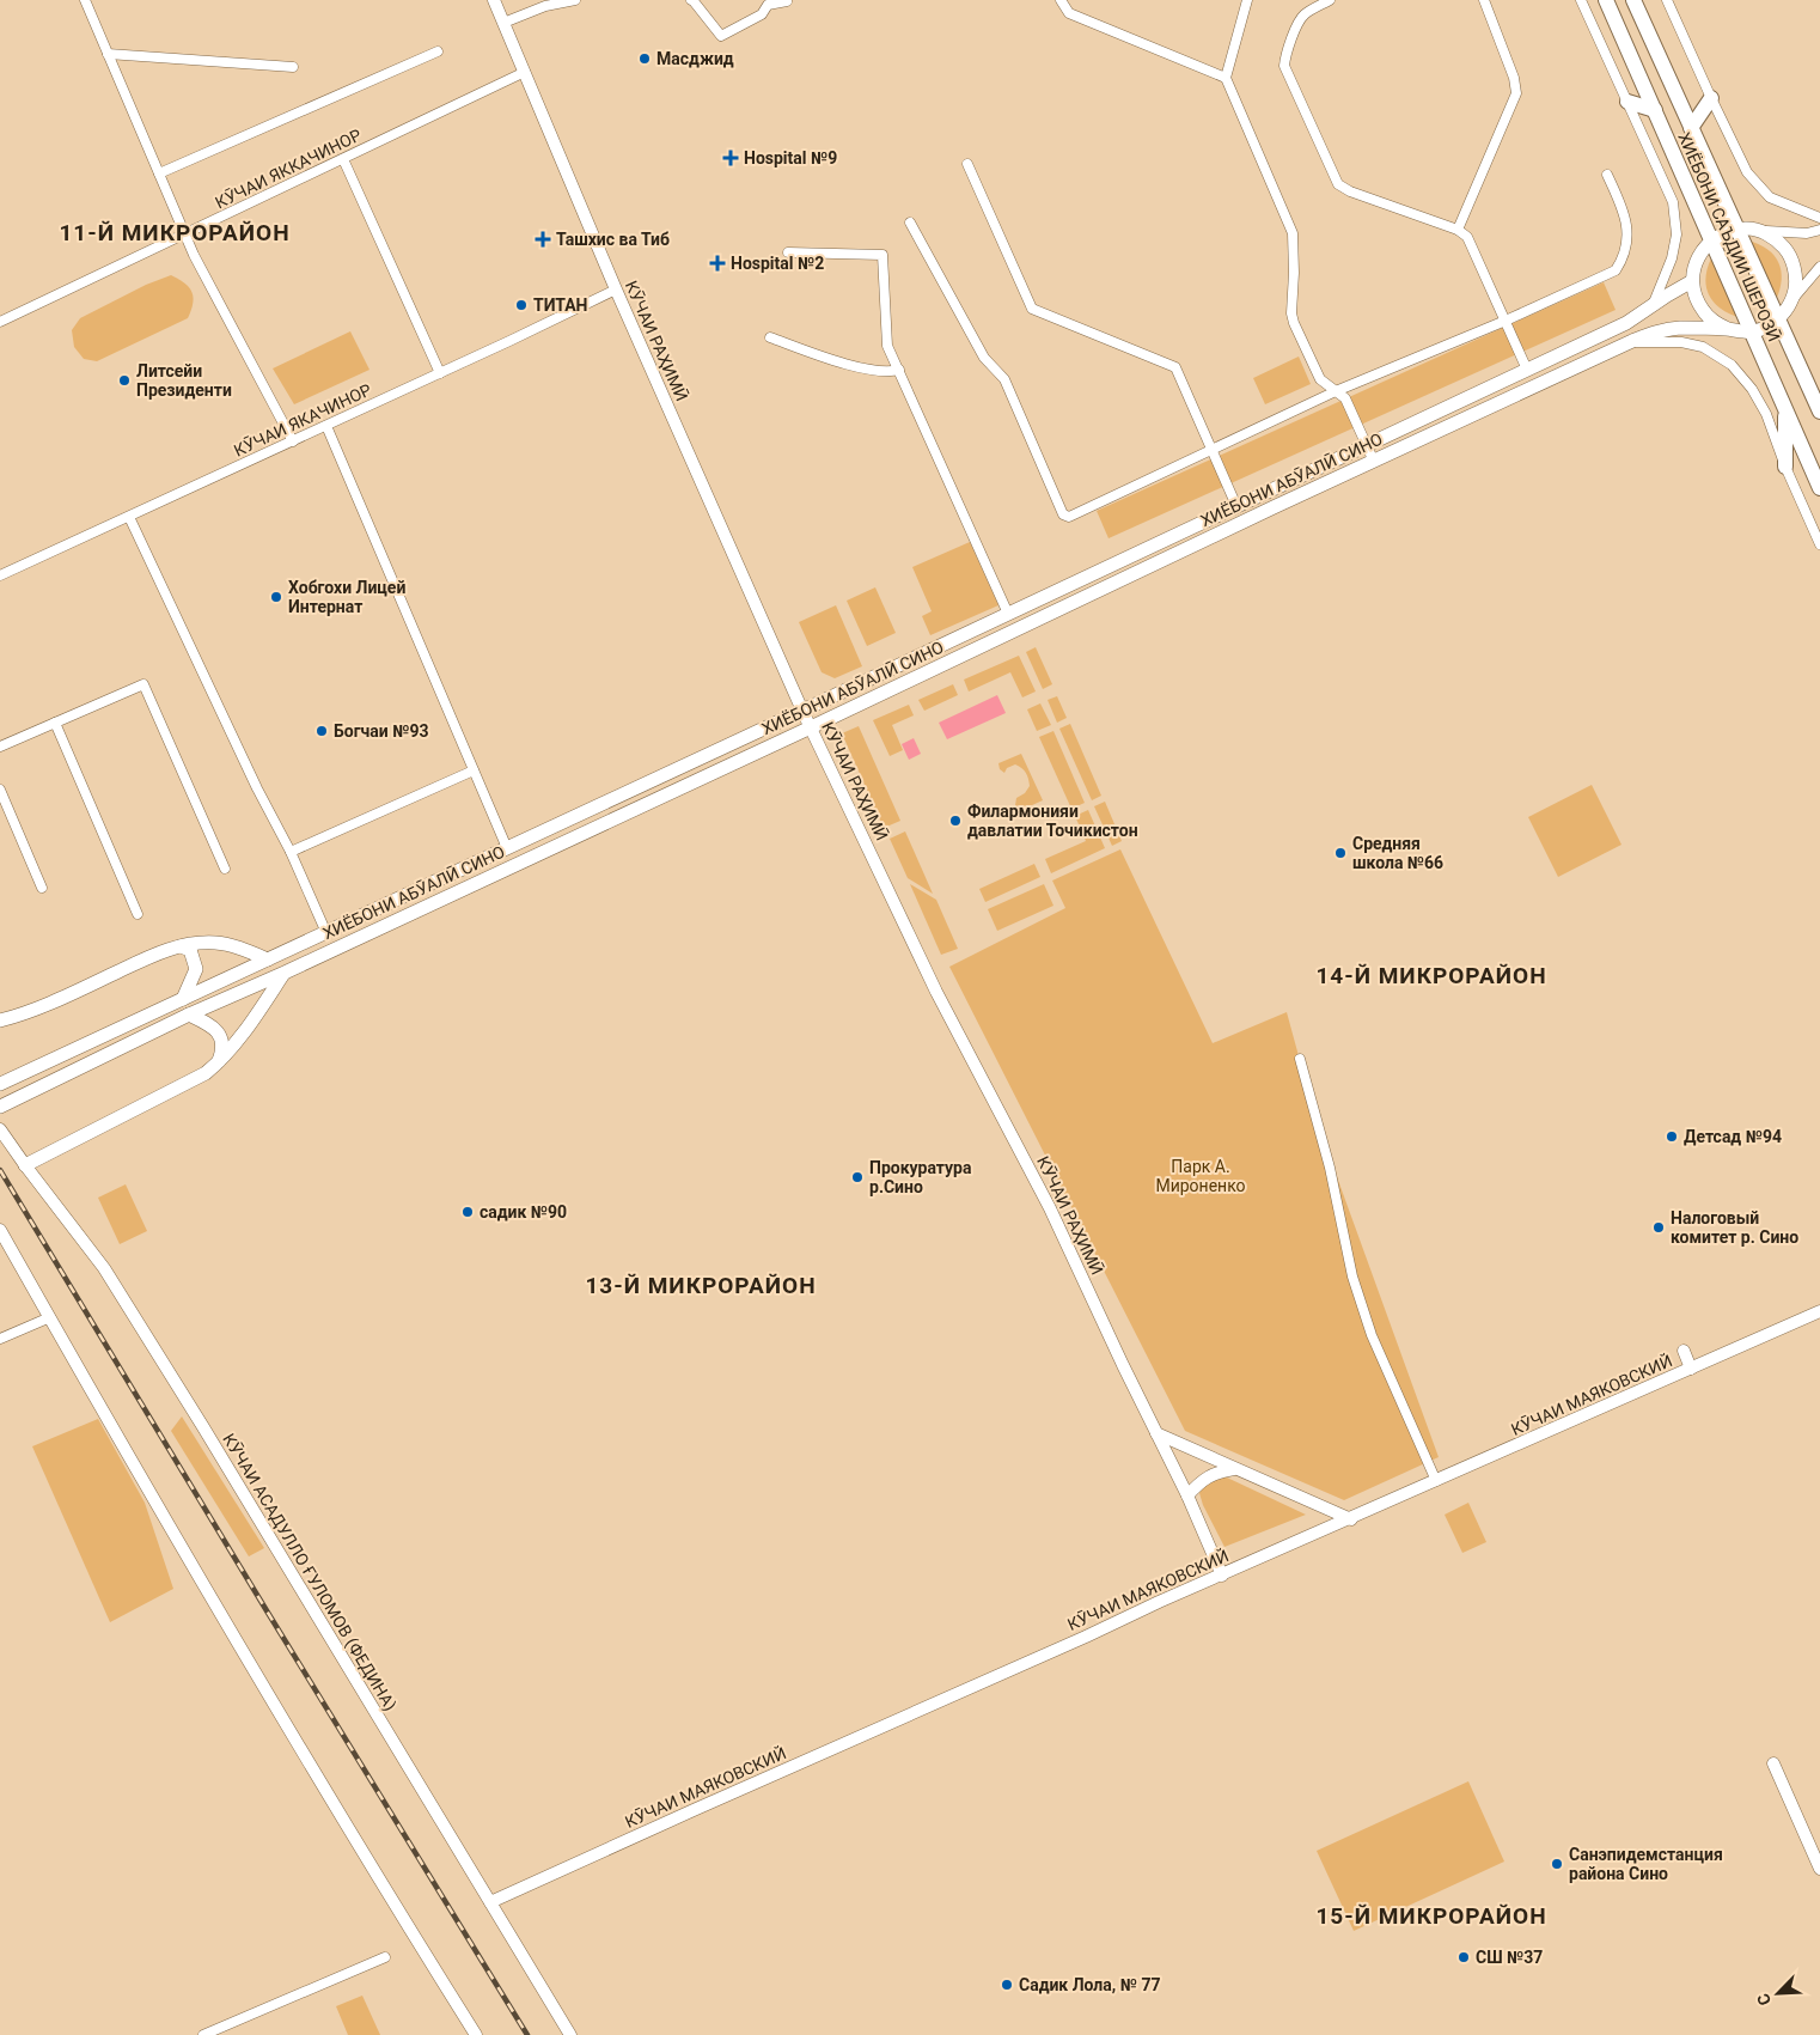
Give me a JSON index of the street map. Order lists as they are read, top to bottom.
{
  "streets": {
    "main road": ["ХИЁБОНИ САЪДИИ ШЕРОЗӢ", "ХИЁБОНИ АБӮАЛӢ СИНО"],
    "street": [
      "КӮЧАИ ЯККАЧИНОР",
      "КӮЧАИ РАҲИМӢ",
      "КӮЧАИ ЯКАЧИНОР",
      "КӮЧАИ МАЯКОВСКИЙ",
      "КӮЧАИ АСАДУЛЛО ҒУЛОМОВ (ФЕДИНА)"
    ]
  },
  "crossings": [
    ["КӮЧАИ ЯККАЧИНОР", "КӮЧАИ РАҲИМӢ"],
    ["ХИЁБОНИ САЪДИИ ШЕРОЗӢ", "ХИЁБОНИ АБӮАЛӢ СИНО"],
    ["КӮЧАИ РАҲИМӢ", "КӮЧАИ ЯКАЧИНОР"],
    ["КӮЧАИ РАҲИМӢ", "ХИЁБОНИ АБӮАЛӢ СИНО"],
    ["КӮЧАИ РАҲИМӢ", "КӮЧАИ МАЯКОВСКИЙ"],
    ["КӮЧАИ МАЯКОВСКИЙ", "КӮЧАИ АСАДУЛЛО ҒУЛОМОВ (ФЕДИНА)"]
  ],
  "districts": [
    "11-Й МИКРОРАЙОН",
    "14-Й МИКРОРАЙОН",
    "13-Й МИКРОРАЙОН",
    "15-Й МИКРОРАЙОН"
  ],
  "parks": ["Парк А. Мироненко"],
  "places": {
    "other": [
      "Масджид",
      "ТИТАН",
      "Литсейи Президенти",
      "Хобгохи Лицей Интернат",
      "Богчаи №93",
      "Филармонияи давлатии Точикистон",
      "Средняя школа №66",
      "Детсад №94",
      "Прокуратура р.Сино",
      "садик №90",
      "Налоговый комитет р. Сино",
      "Санэпидемстанция района Сино",
      "СШ №37",
      "Садик Лола, № 77"
    ],
    "health": ["Hospital №9", "Ташхис ва Тиб", "Hospital №2"]
  },
  "north": "bottom left"
}
